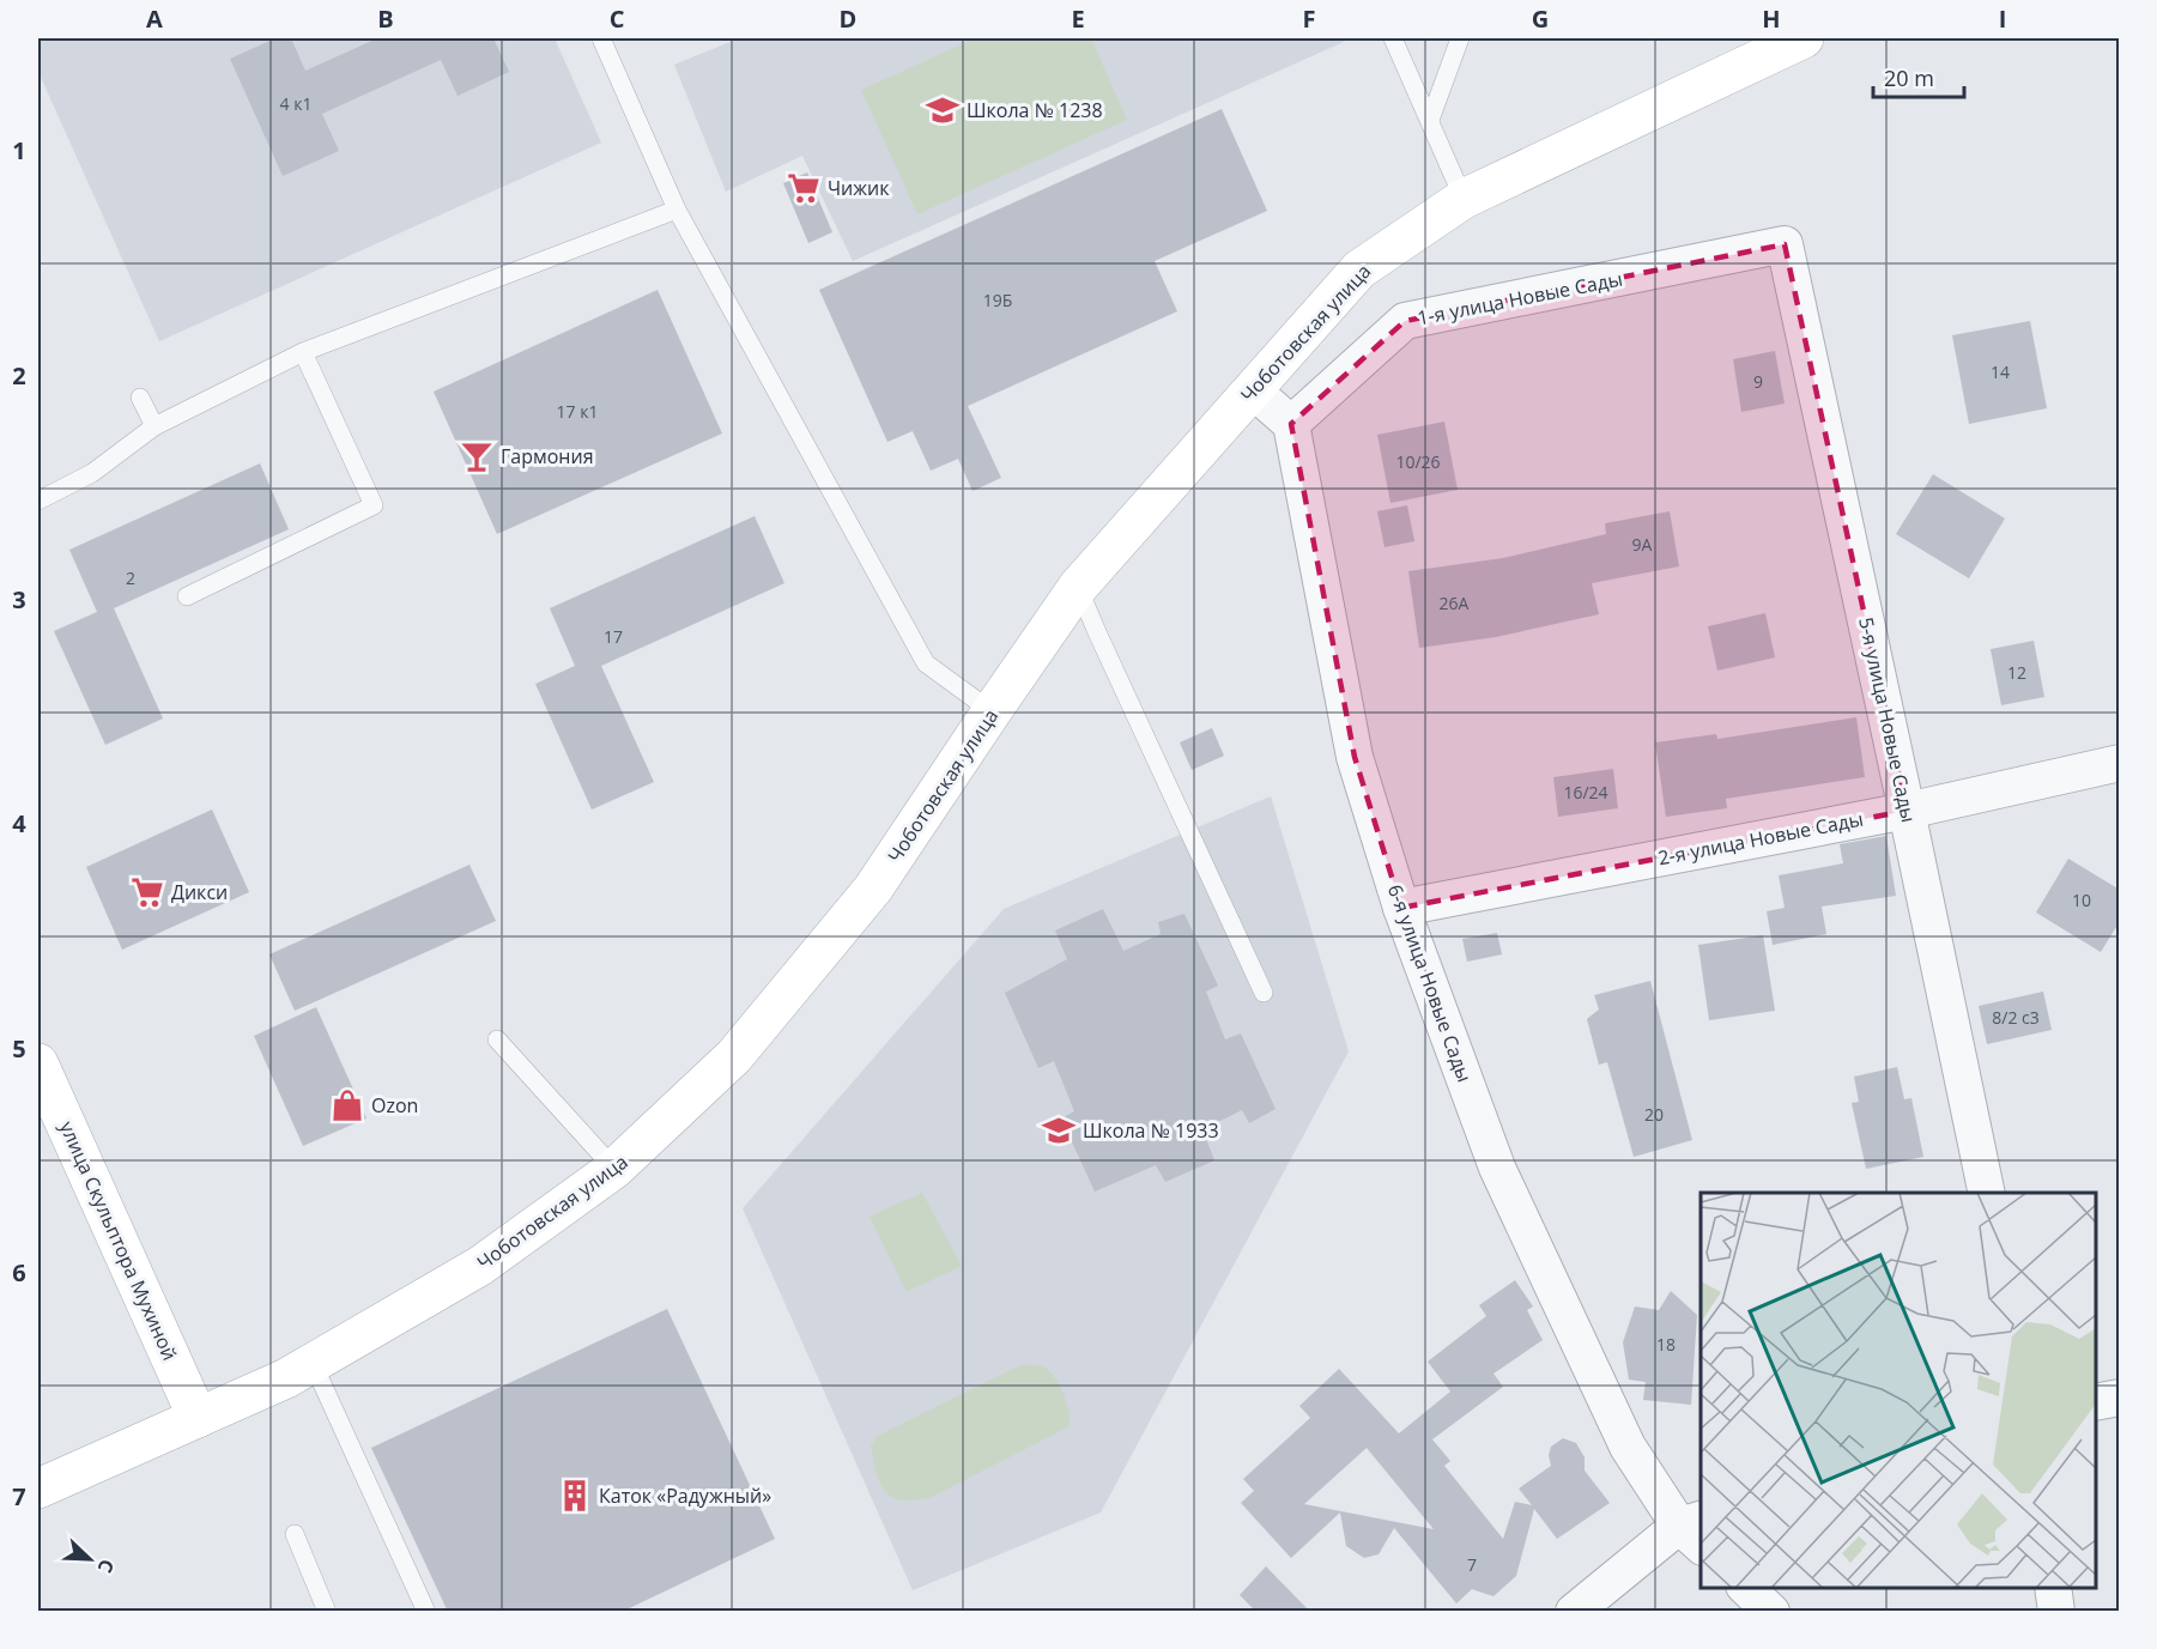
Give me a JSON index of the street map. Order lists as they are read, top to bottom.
{
  "streets": {
    "main road": ["Чоботовская улица", "улица Скульптора Мухиной"],
    "street": [
      "1-я улица Новые Сады",
      "5-я улица Новые Сады",
      "2-я улица Новые Сады",
      "6-я улица Новые Сады"
    ]
  },
  "crossings": [
    ["1-я улица Новые Сады", "5-я улица Новые Сады"],
    ["1-я улица Новые Сады", "6-я улица Новые Сады"],
    ["Чоботовская улица", "улица Скульптора Мухиной"],
    ["5-я улица Новые Сады", "2-я улица Новые Сады"],
    ["2-я улица Новые Сады", "6-я улица Новые Сады"]
  ],
  "places": {
    "school or university": ["Школа № 1238", "Школа № 1933"],
    "supermarket": ["Чижик", "Дикси"],
    "bar": ["Гармония"],
    "shop": ["Ozon"],
    "building": ["Каток «Радужный»"]
  },
  "house_numbers": [
    "4 к1",
    "19Б",
    "14",
    "9",
    "17 к1",
    "10/26",
    "9А",
    "2",
    "26А",
    "17",
    "12",
    "16/24",
    "10",
    "8/2 с3",
    "20",
    "18",
    "7"
  ],
  "scale_bar": "20 m",
  "north": "bottom right",
  "grid": {
    "columns": [
      "A",
      "B",
      "C",
      "D",
      "E",
      "F",
      "G",
      "H",
      "I"
    ],
    "rows": [
      "1",
      "2",
      "3",
      "4",
      "5",
      "6",
      "7"
    ]
  }
}
